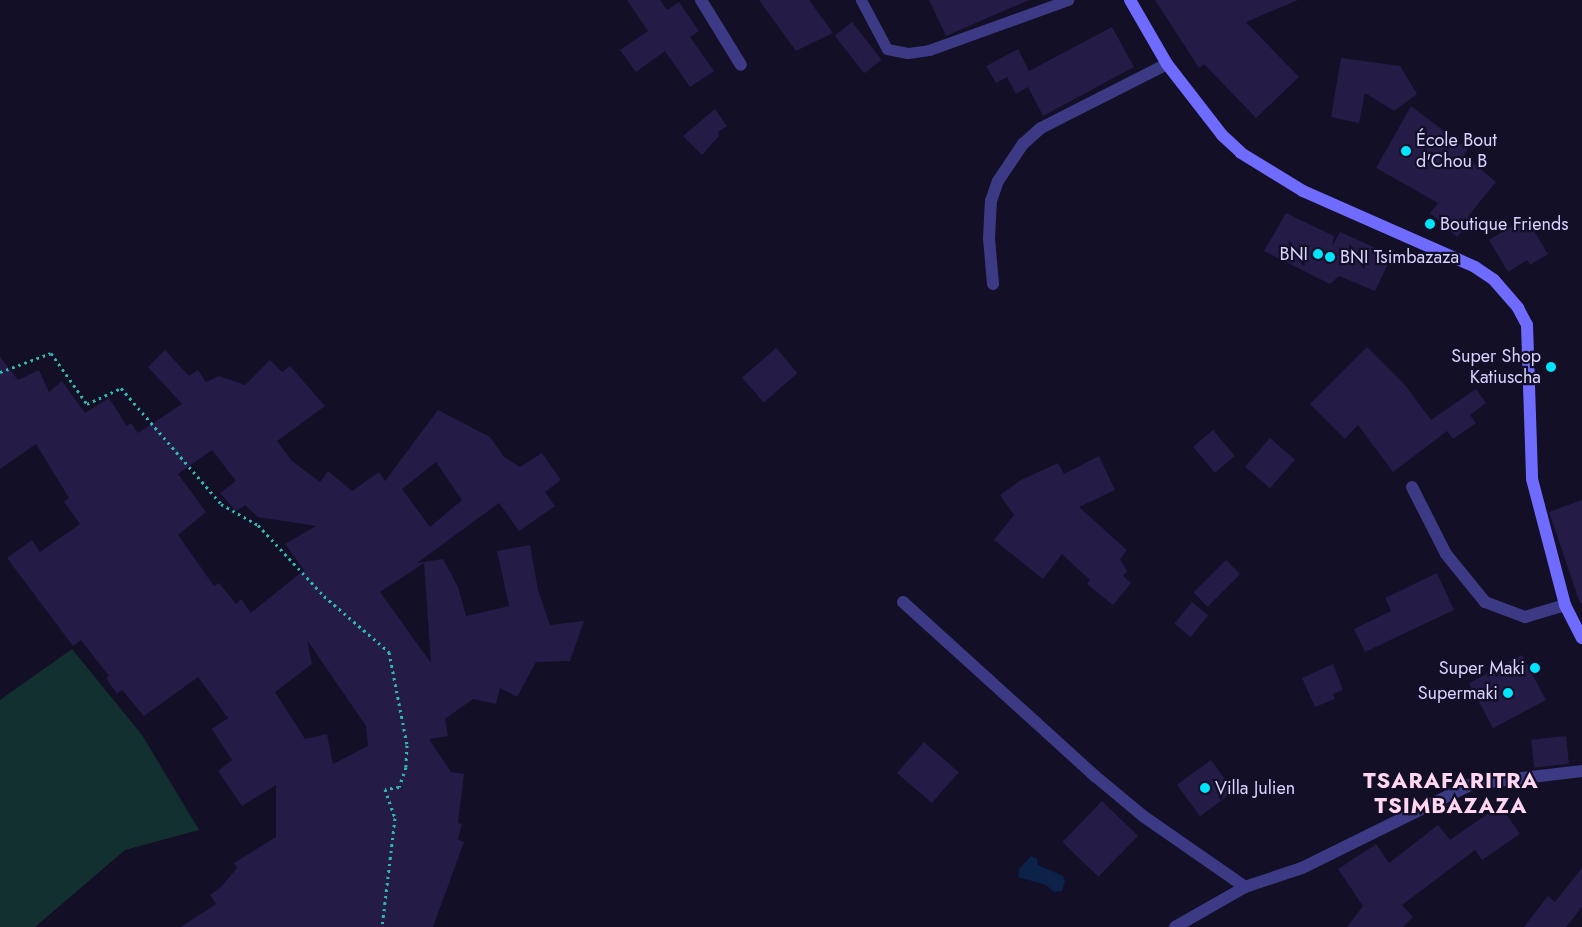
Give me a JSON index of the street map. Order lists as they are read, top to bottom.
{
  "districts": ["TSARAFARITRA TSIMBAZAZA"],
  "places": [
    "École Bout d'Chou B",
    "Boutique Friends",
    "BNI",
    "BNI Tsimbazaza",
    "Super Shop Katiuscha",
    "Super Maki",
    "Supermaki",
    "Villa Julien"
  ]
}
